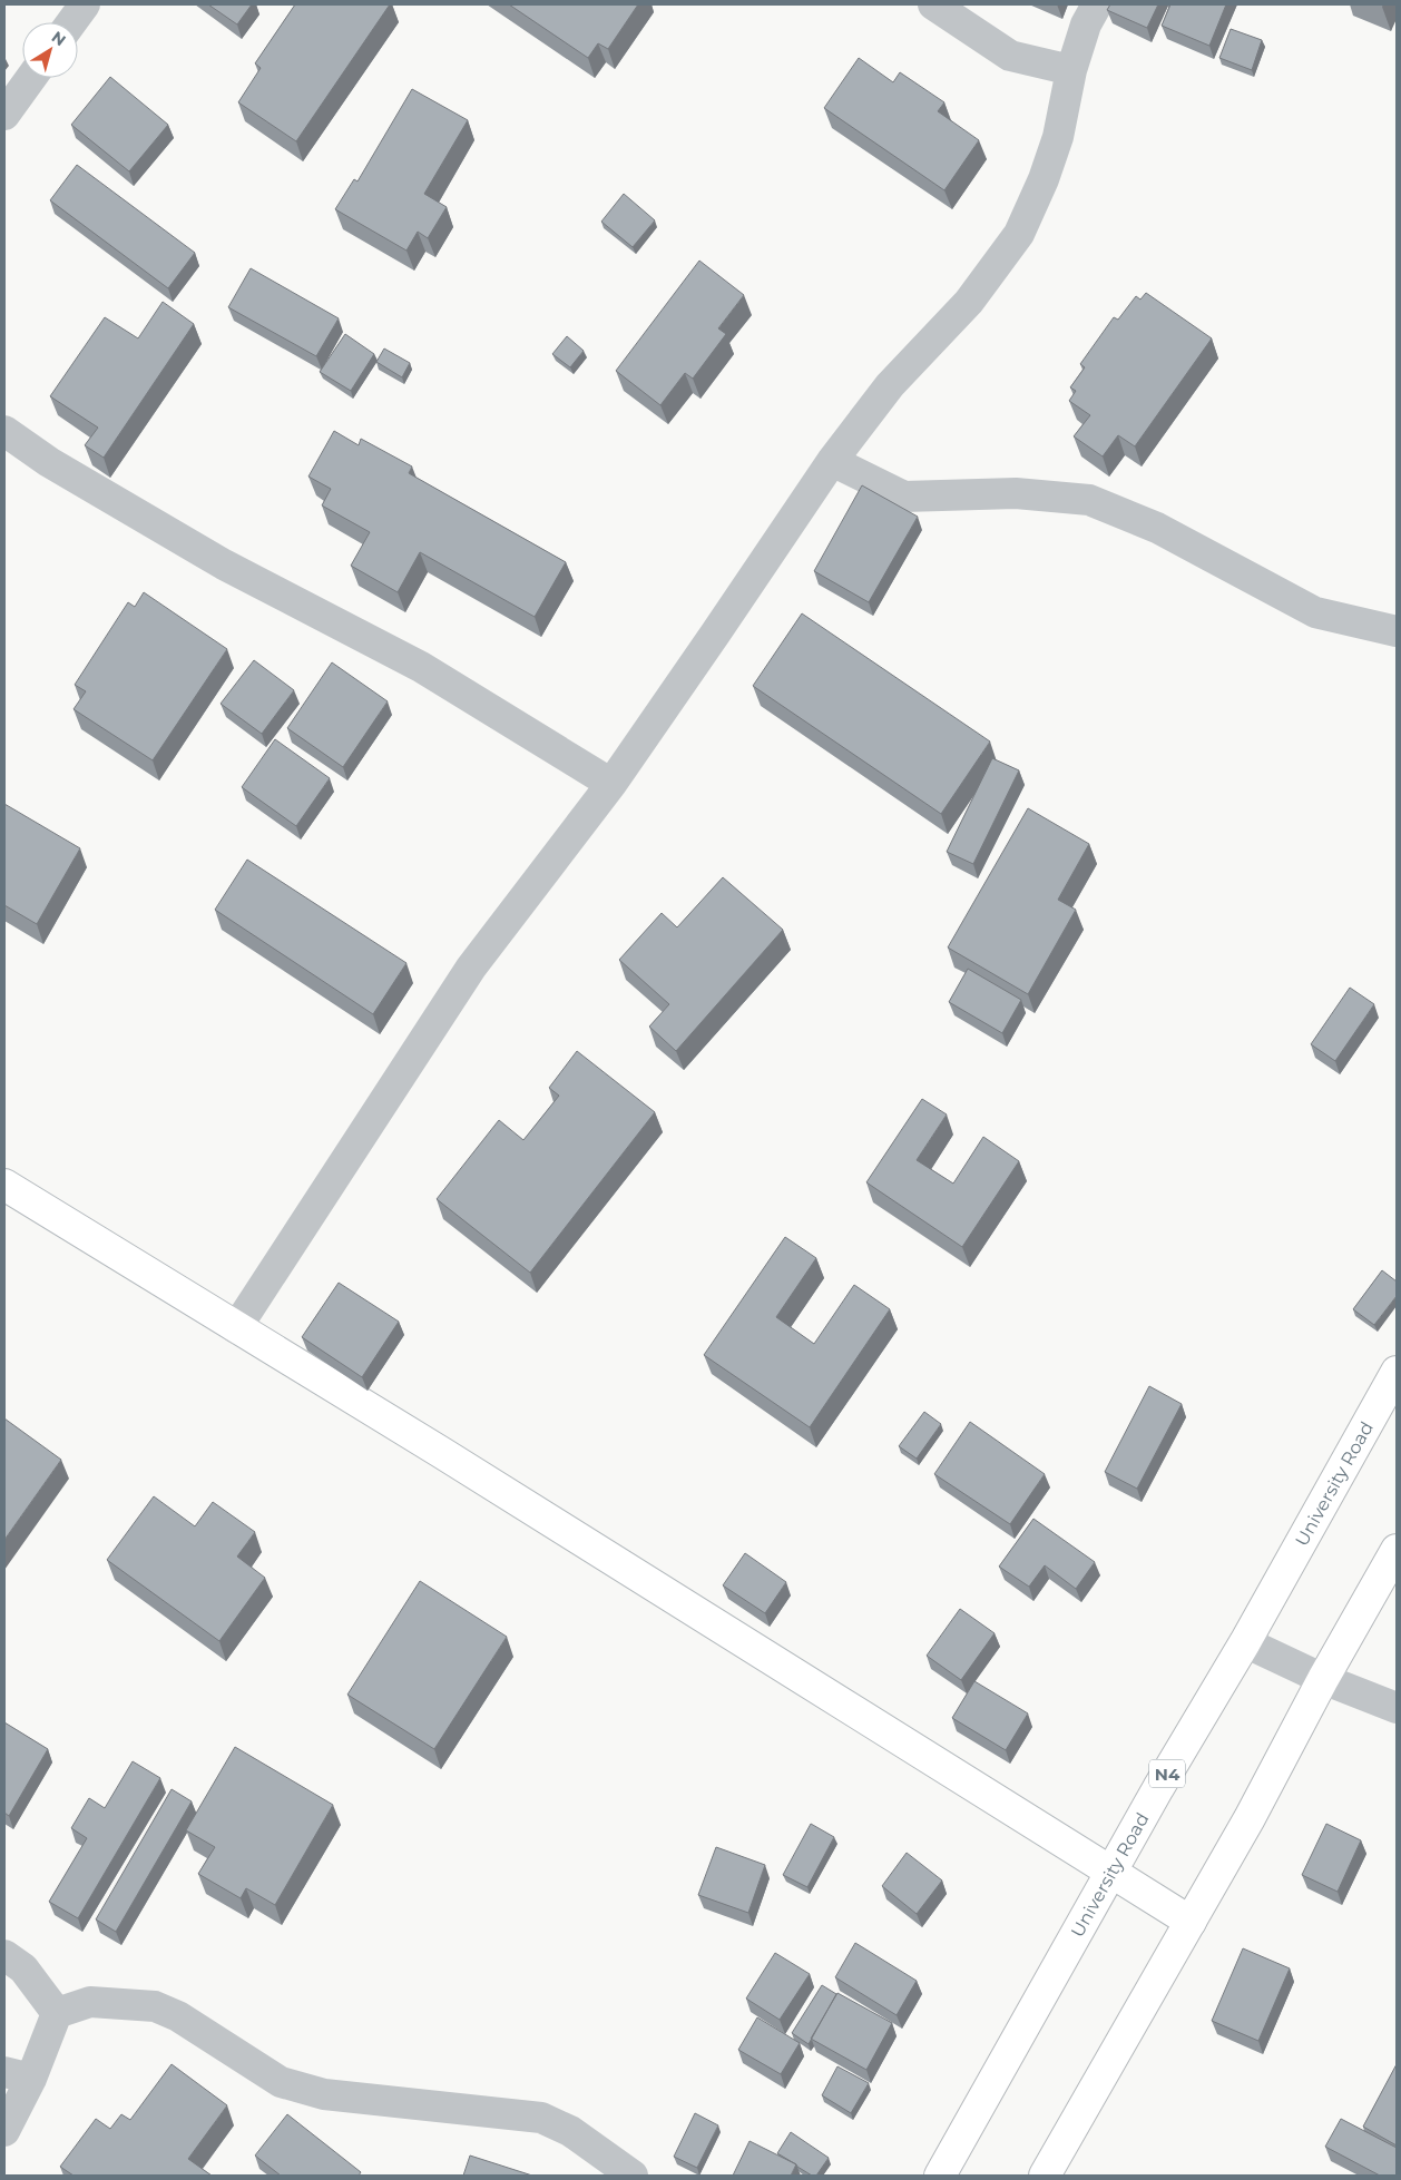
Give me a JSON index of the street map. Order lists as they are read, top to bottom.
{
  "streets": {
    "main road": ["University Road", "N4"]
  },
  "north": "top right"
}
